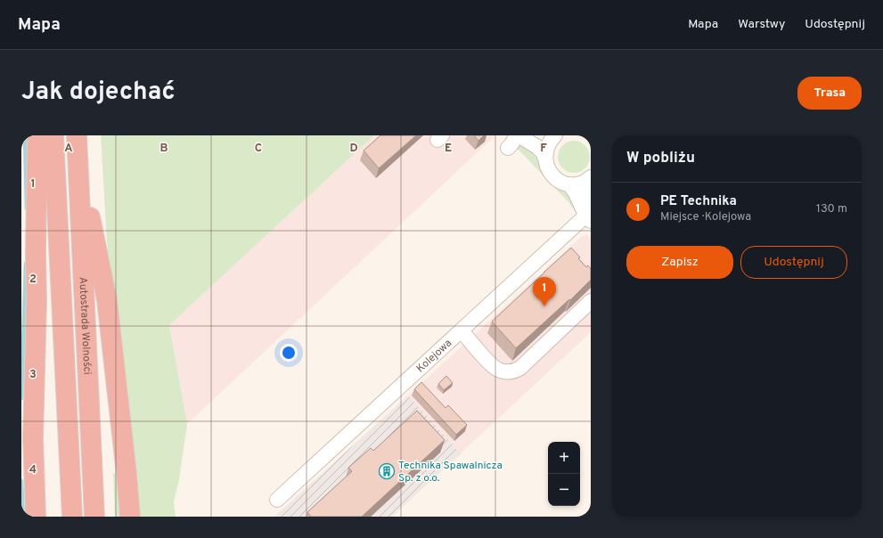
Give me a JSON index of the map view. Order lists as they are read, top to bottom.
{
  "streets": {
    "highway": ["Autostrada Wolności"],
    "street": ["Kolejowa"]
  },
  "places": {
    "building": ["Technika Spawalnicza Sp. z o.o."]
  },
  "page": {
    "header": "Mapa",
    "nav": ["Mapa", "Warstwy", "Udostępnij"],
    "title": "Jak dojechać",
    "buttons": [
      "Trasa",
      ["Zapisz", "Udostępnij"]
    ],
    "heading": "W pobliżu",
    "list": [
      {
        "mark": "1",
        "name": "PE Technika",
        "note": "Miejsce · Kolejowa",
        "value": "130 m"
      }
    ],
    "pins": "1",
    "map_buttons": ["+", "−"]
  },
  "grid": {
    "columns": [
      "A",
      "B",
      "C",
      "D",
      "E",
      "F"
    ],
    "rows": [
      "1",
      "2",
      "3",
      "4"
    ]
  }
}
